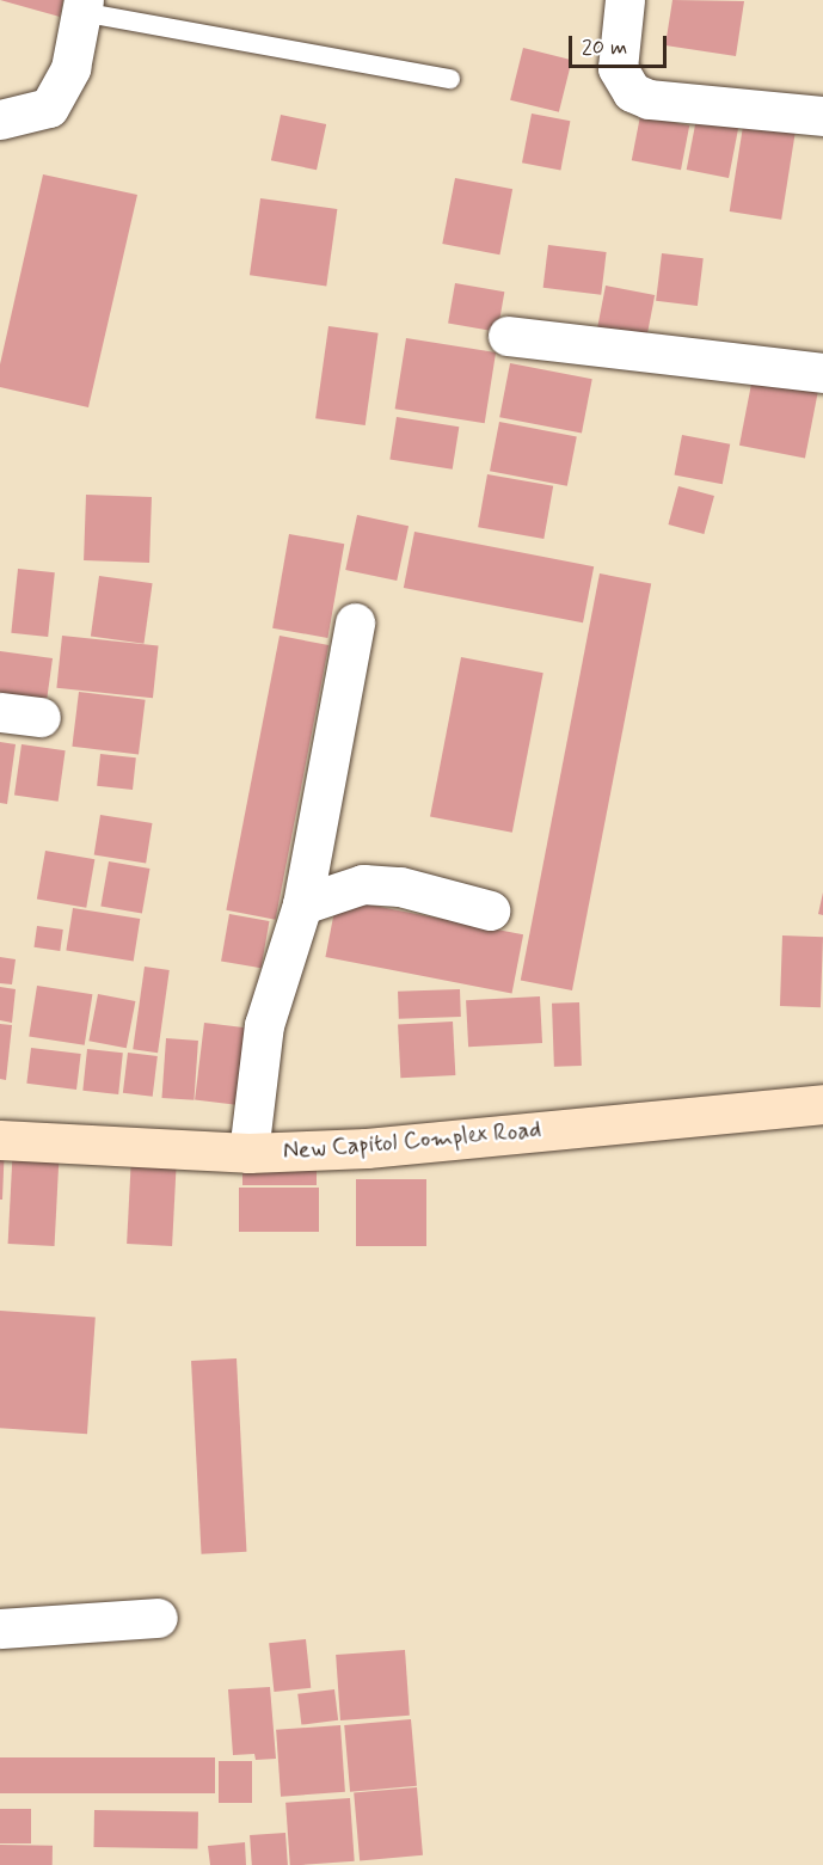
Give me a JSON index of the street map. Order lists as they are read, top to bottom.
{
  "streets": {
    "main road": ["New Capitol Complex Road"]
  },
  "scale_bar": "20 m"
}
